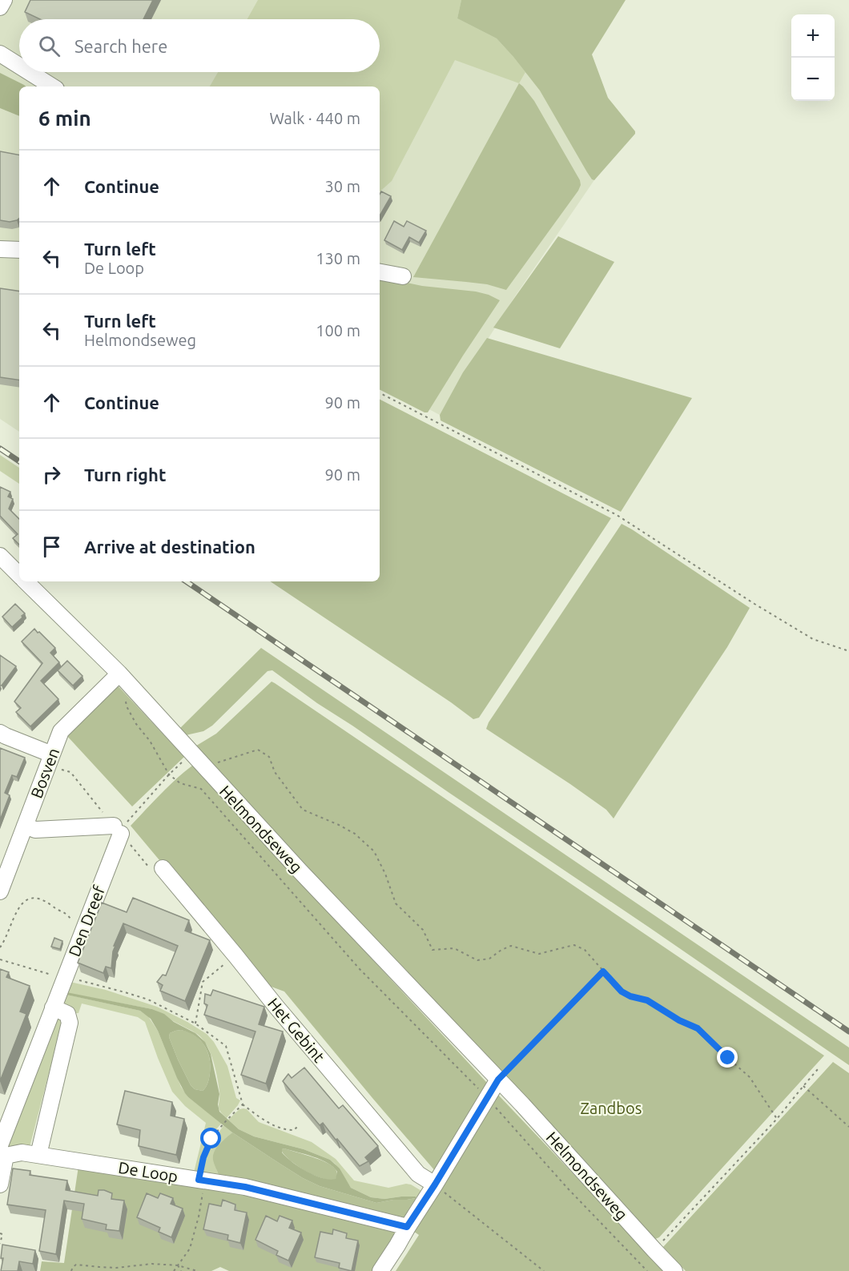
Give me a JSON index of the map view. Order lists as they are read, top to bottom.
{
  "streets": {
    "street": [
      "Bosven",
      "Helmondseweg",
      "Den Dreef",
      "Het Gebint",
      "De Loop"
    ]
  },
  "crossings": [
    ["Bosven", "Helmondseweg"],
    ["Den Dreef", "De Loop"]
  ],
  "parks": ["Zandbos"],
  "page": {
    "map_buttons": ["+", "−"],
    "search": "Search here",
    "heading": ["6 min", "Walk · 440 m"],
    "list": [
      ["Continue", "30 m"],
      ["Turn left", "De Loop", "130 m"],
      ["Turn left", "Helmondseweg", "100 m"],
      ["Continue", "90 m"],
      ["Turn right", "90 m"],
      "Arrive at destination"
    ]
  }
}
